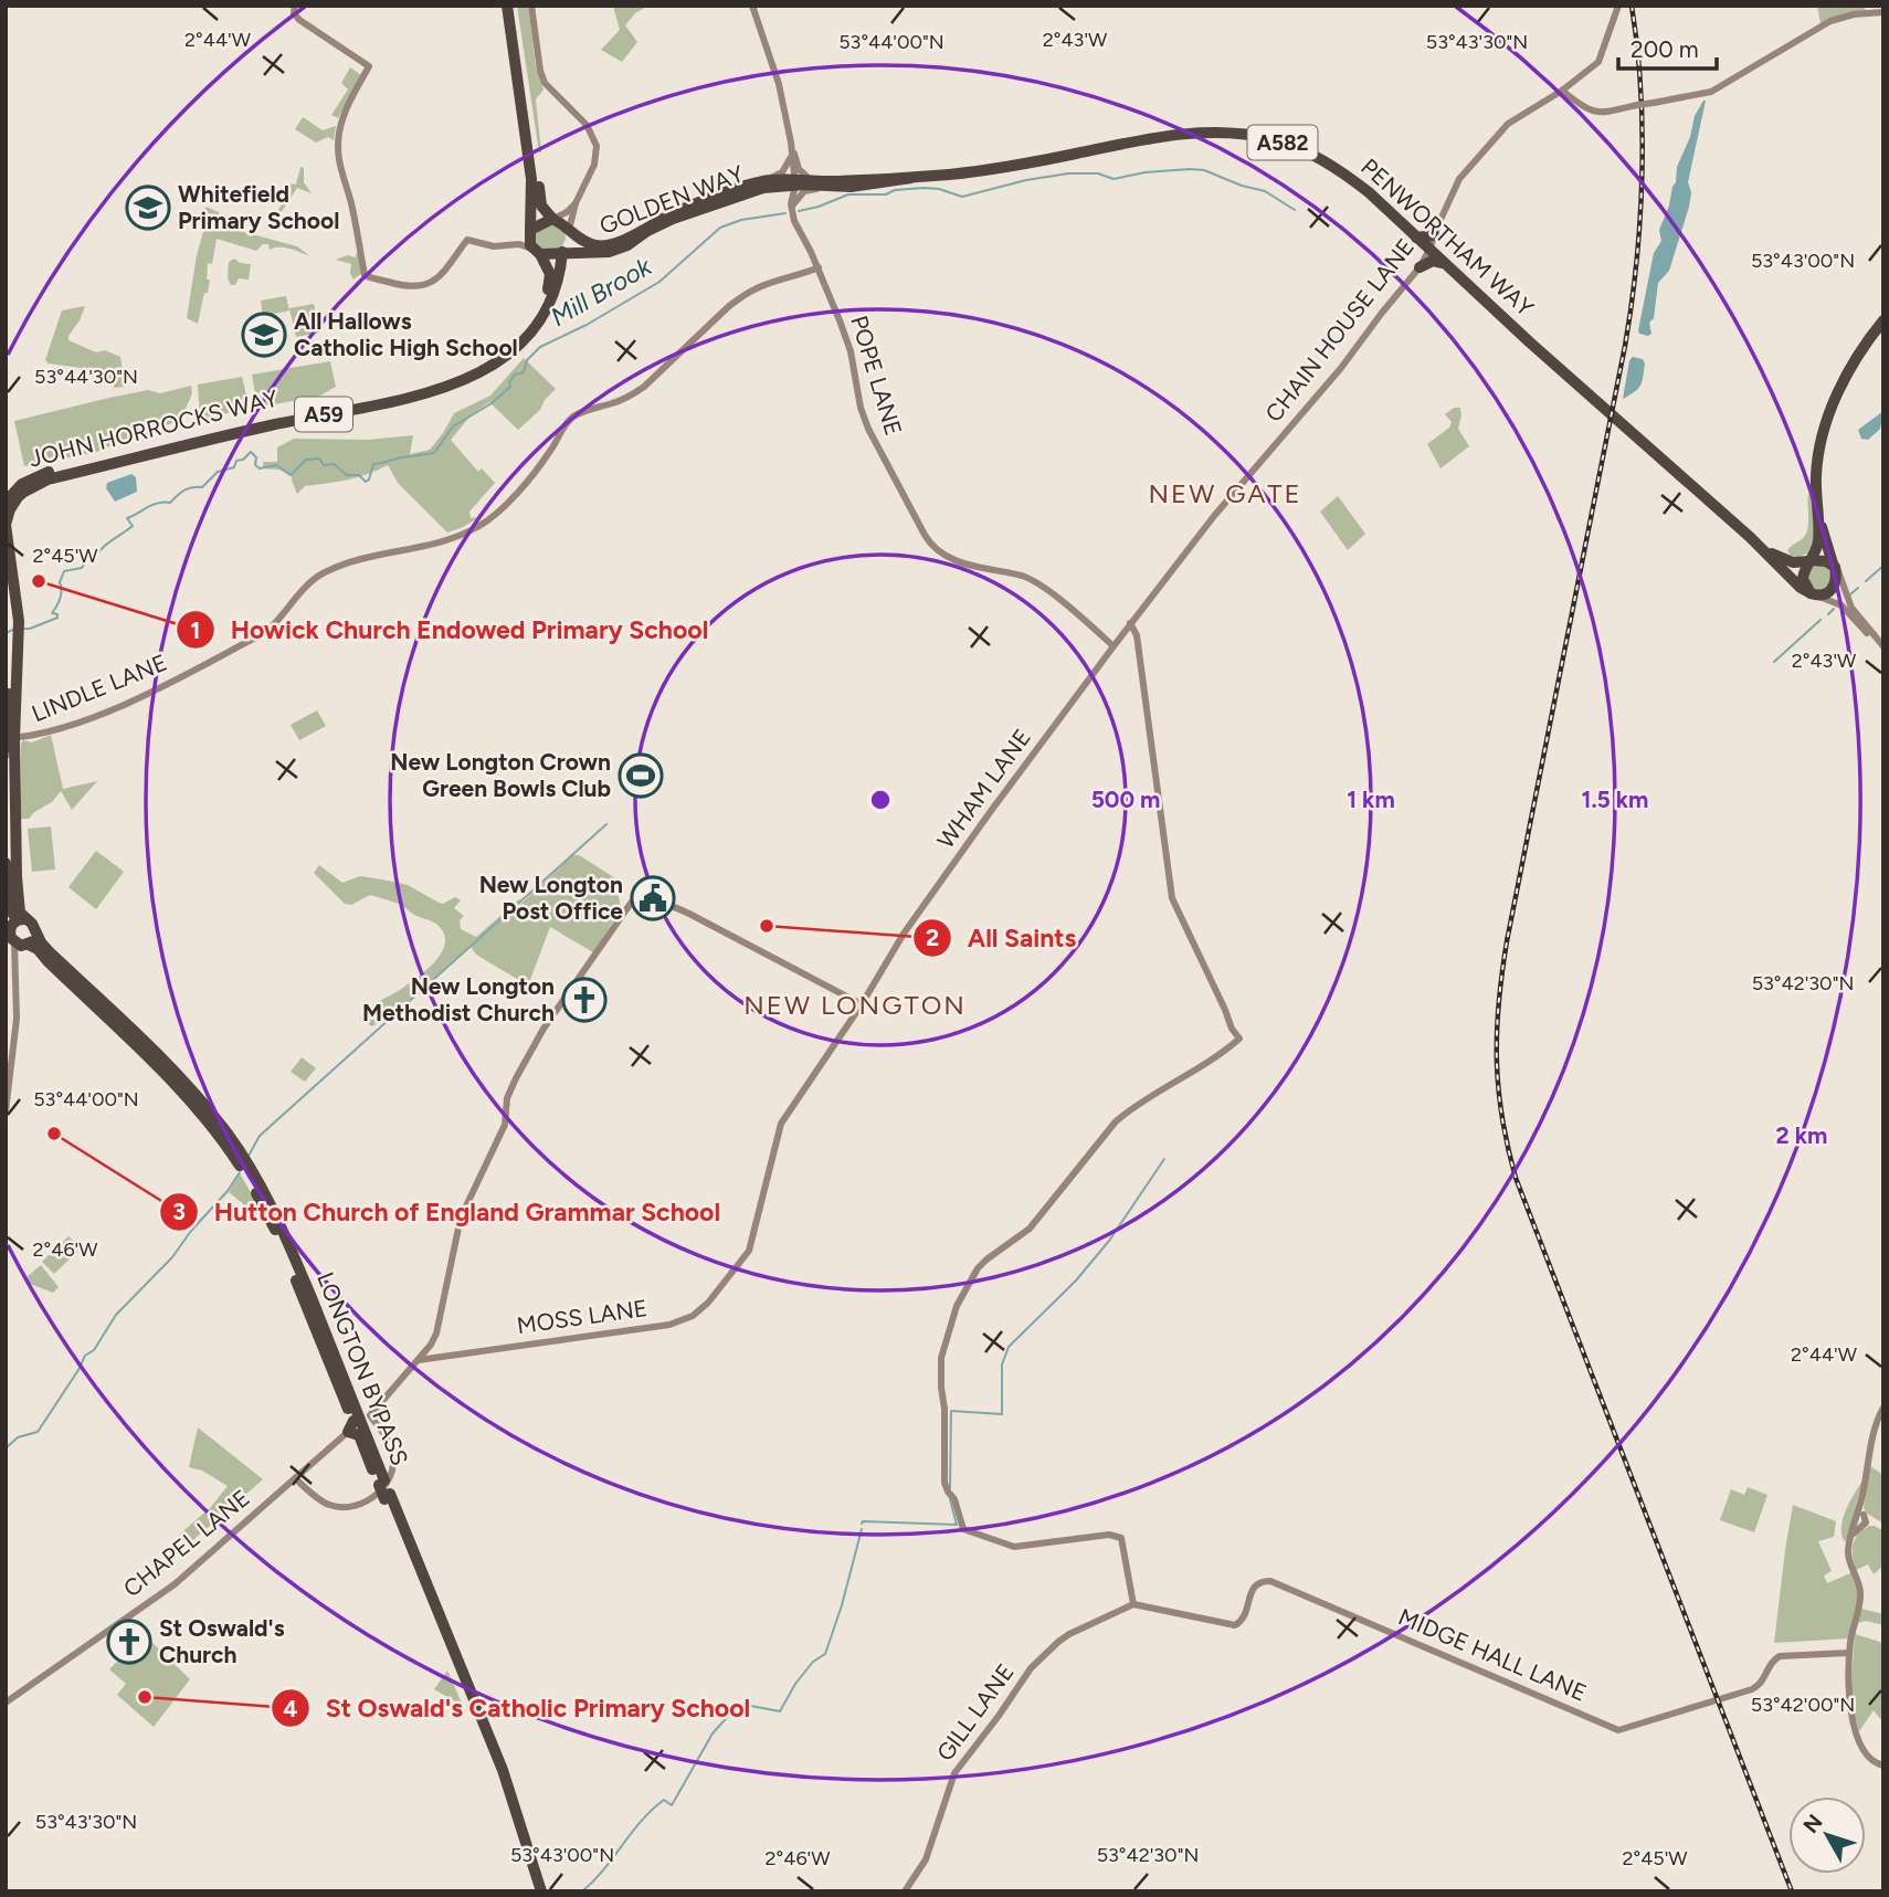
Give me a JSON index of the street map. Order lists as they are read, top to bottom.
{
  "streets": {
    "highway": [
      "A582",
      "GOLDEN WAY",
      "PENWORTHAM WAY",
      "A59",
      "JOHN HORROCKS WAY",
      "LONGTON BYPASS"
    ],
    "street": [
      "CHAIN HOUSE LANE",
      "POPE LANE",
      "LINDLE LANE",
      "WHAM LANE",
      "MOSS LANE",
      "CHAPEL LANE",
      "MIDGE HALL LANE",
      "GILL LANE"
    ]
  },
  "crossings": [
    ["A582", "PENWORTHAM WAY"],
    ["GOLDEN WAY", "PENWORTHAM WAY"],
    ["GOLDEN WAY", "POPE LANE"],
    ["GOLDEN WAY", "A59"],
    ["GOLDEN WAY", "JOHN HORROCKS WAY"],
    ["PENWORTHAM WAY", "CHAIN HOUSE LANE"],
    ["CHAIN HOUSE LANE", "WHAM LANE"],
    ["POPE LANE", "LINDLE LANE"],
    ["POPE LANE", "WHAM LANE"],
    ["A59", "JOHN HORROCKS WAY"],
    ["WHAM LANE", "MOSS LANE"],
    ["LONGTON BYPASS", "CHAPEL LANE"],
    ["MIDGE HALL LANE", "GILL LANE"]
  ],
  "districts": ["NEW GATE", "NEW LONGTON"],
  "water": ["Mill Brook"],
  "places": {
    "school or university": ["Whitefield Primary School", "All Hallows Catholic High School"],
    "other": [
      "Howick Church Endowed Primary School",
      "All Saints",
      "Hutton Church of England Grammar School",
      "St Oswald's Catholic Primary School"
    ],
    "sports": ["New Longton Crown Green Bowls Club"],
    "public building": ["New Longton Post Office"],
    "church": ["New Longton Methodist Church", "St Oswald's Church"]
  },
  "scale_bar": "200 m",
  "north": "top left",
  "coordinates": [
    "2°44'W",
    "2°43'W",
    "53°44'00\"N",
    "53°43'30\"N",
    "53°43'00\"N",
    "53°44'30\"N",
    "2°45'W",
    "53°42'30\"N",
    "2°46'W",
    "53°42'00\"N"
  ],
  "rings": [
    "500 m",
    "1 km",
    "1.5 km",
    "2 km"
  ]
}
